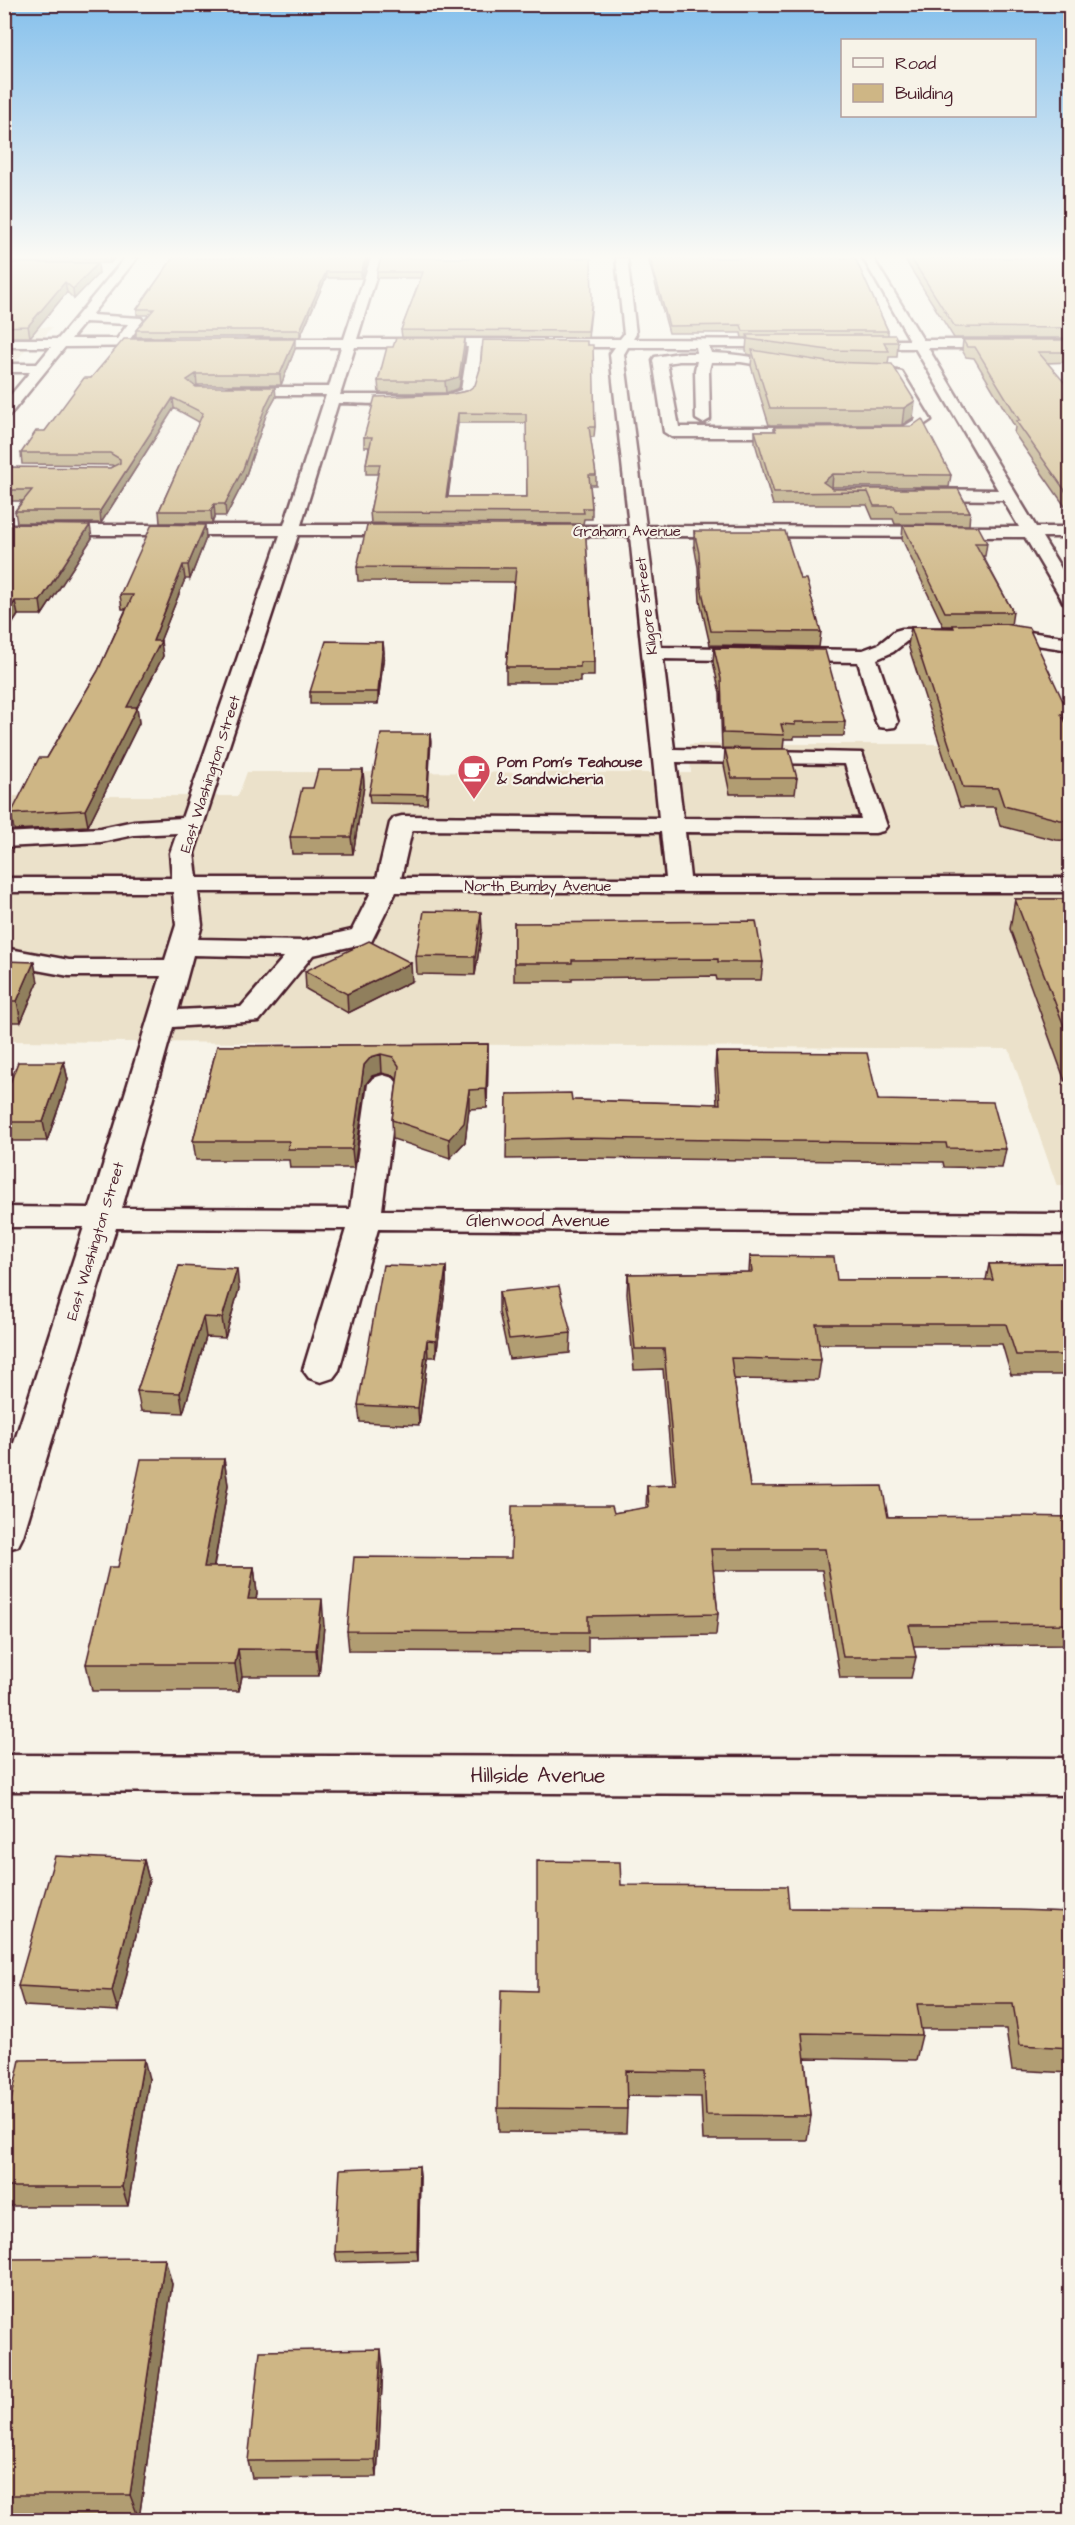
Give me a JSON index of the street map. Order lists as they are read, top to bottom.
{
  "streets": {
    "street": [
      "Graham Avenue",
      "Kilgore Street",
      "East Washington Street",
      "North Bumby Avenue",
      "Glenwood Avenue",
      "Hillside Avenue"
    ]
  },
  "crossings": [
    ["Graham Avenue", "Kilgore Street"],
    ["Kilgore Street", "North Bumby Avenue"],
    ["East Washington Street", "North Bumby Avenue"],
    ["East Washington Street", "Glenwood Avenue"]
  ],
  "places": {
    "cafe": ["Pom Pom's Teahouse & Sandwicheria"]
  },
  "legend": ["Road", "Building"]
}
